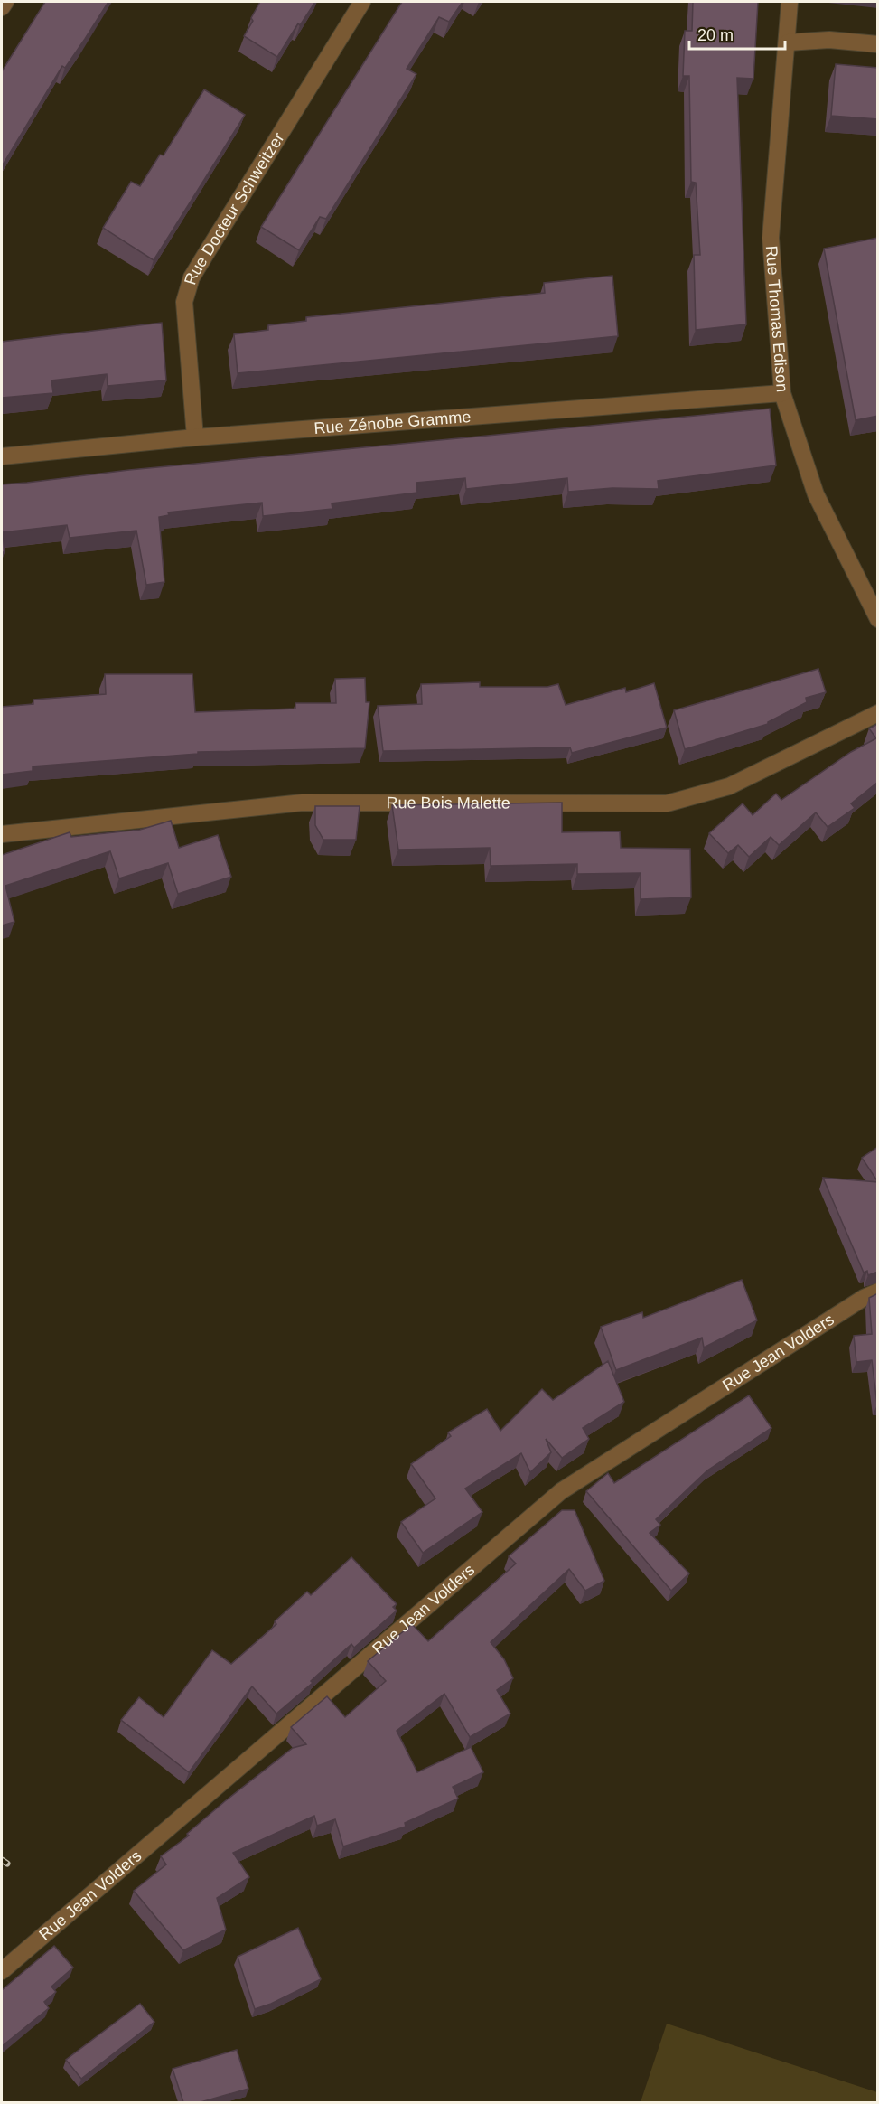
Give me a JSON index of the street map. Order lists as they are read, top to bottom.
{
  "streets": {
    "street": [
      "Rue Docteur Schweitzer",
      "Rue Thomas Edison",
      "Rue Zénobe Gramme",
      "Rue Bois Malette",
      "Rue Jean Volders"
    ]
  },
  "crossings": [
    ["Rue Docteur Schweitzer", "Rue Zénobe Gramme"],
    ["Rue Thomas Edison", "Rue Zénobe Gramme"]
  ],
  "scale_bar": "20 m"
}
